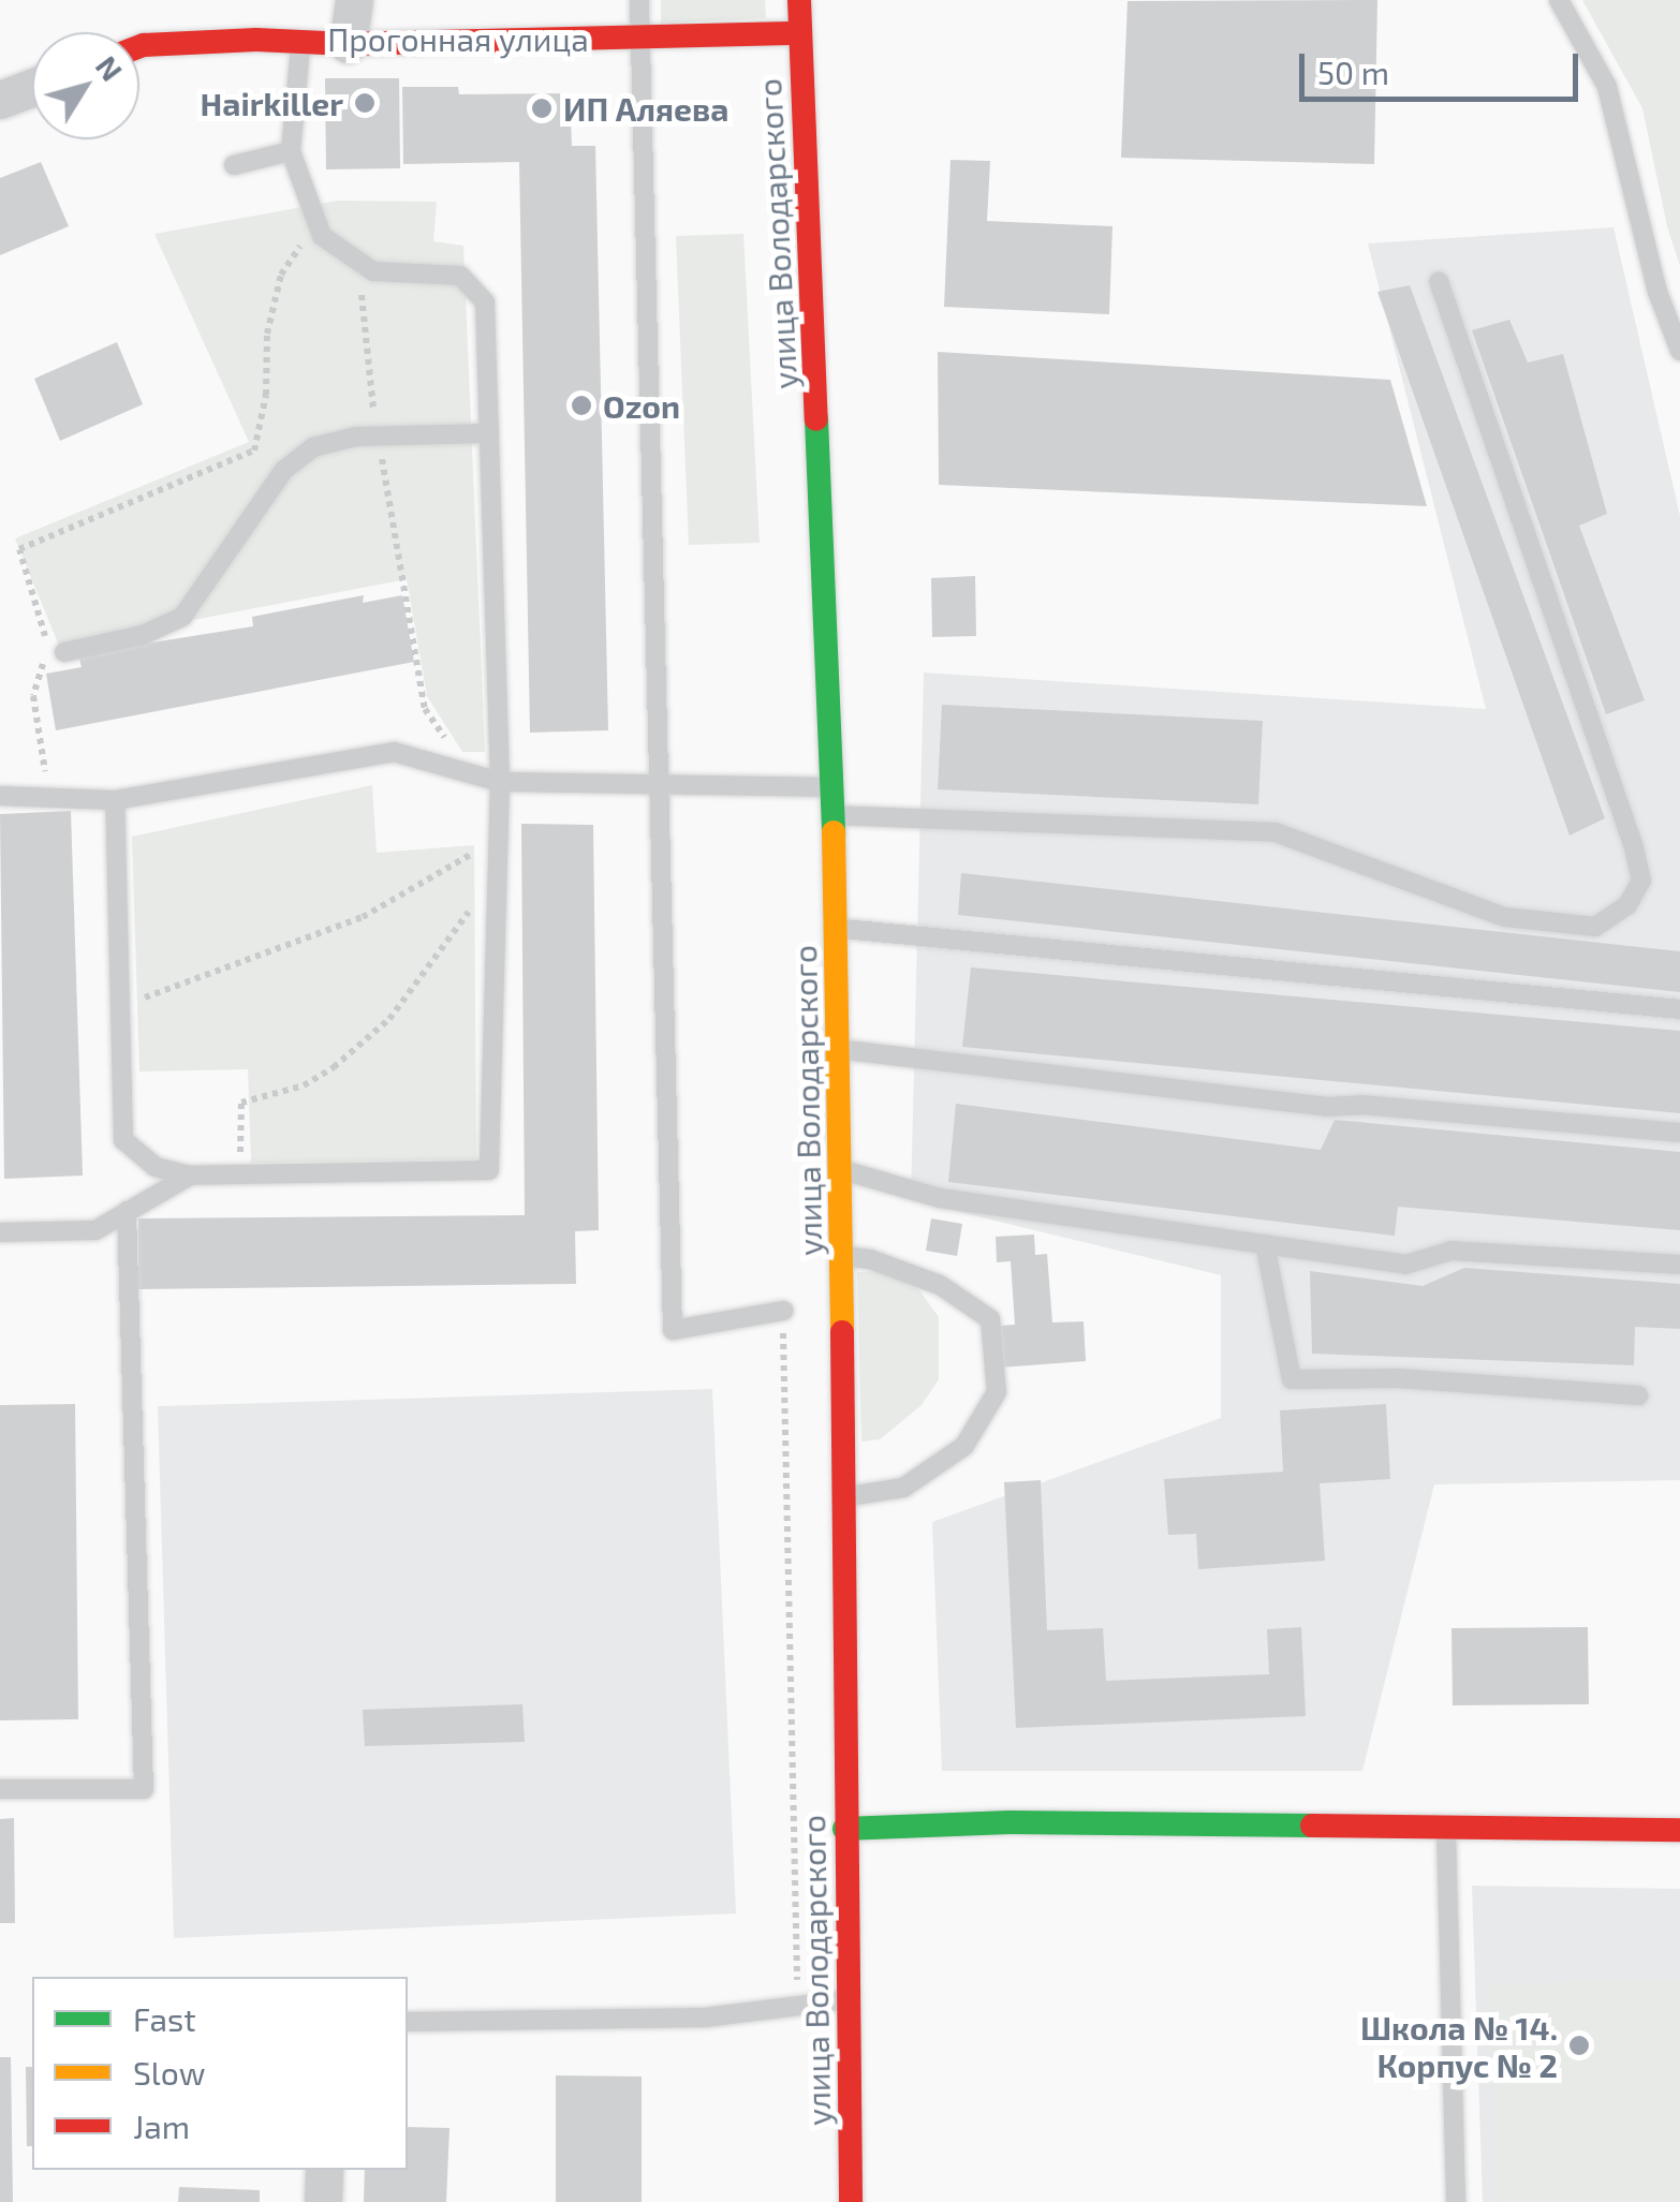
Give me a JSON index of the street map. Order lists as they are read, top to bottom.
{
  "streets": {
    "main road": ["Прогонная улица", "улица Володарского"]
  },
  "crossings": [
    ["Прогонная улица", "улица Володарского"]
  ],
  "places": [
    "Hairkiller",
    "ИП Аляева",
    "Ozon",
    "Школа № 14. Корпус № 2"
  ],
  "legend": ["Fast", "Slow", "Jam"],
  "scale_bar": "50 m",
  "north": "top right"
}
